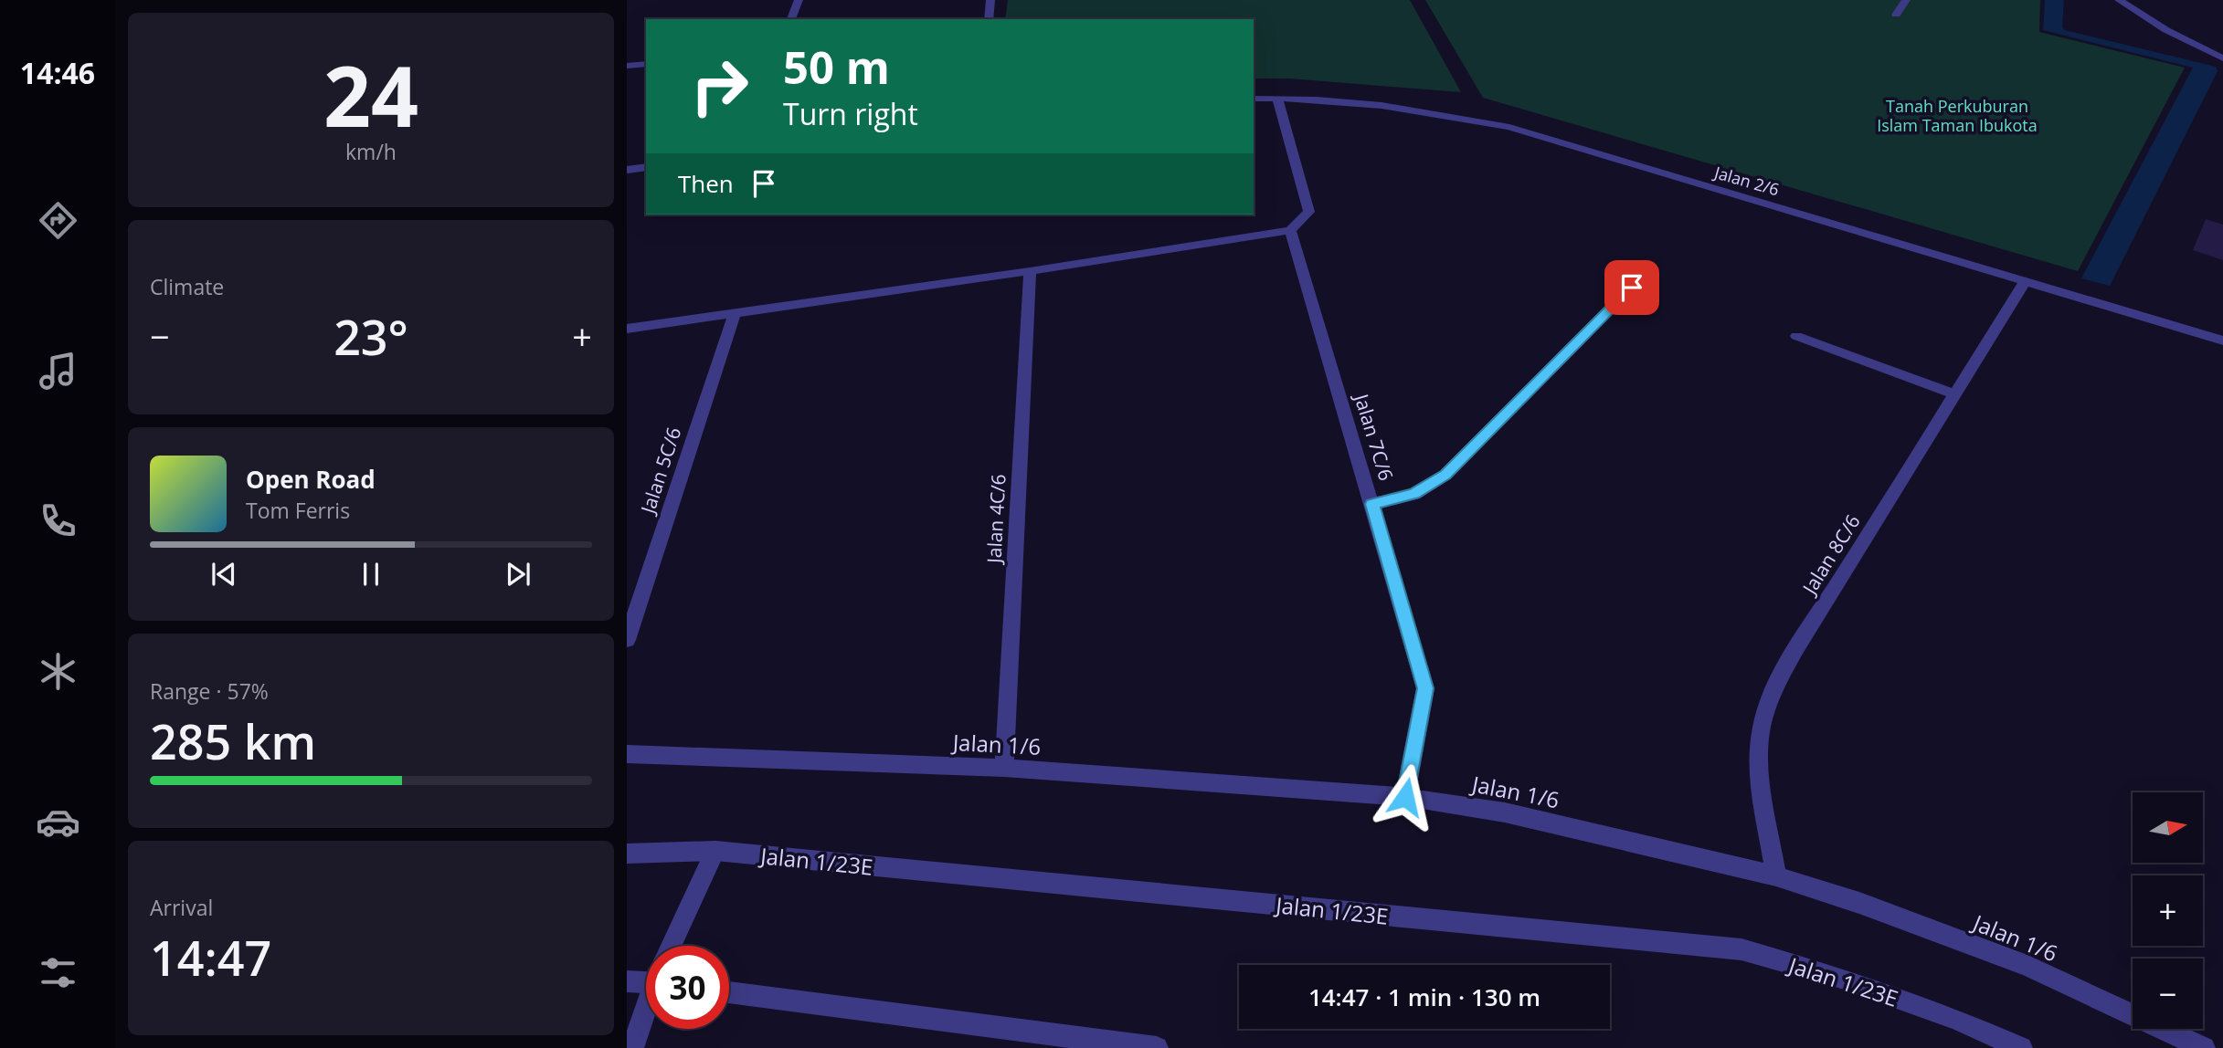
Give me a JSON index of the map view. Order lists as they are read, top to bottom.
{
  "streets": {
    "street": [
      "Jalan 2/6",
      "Jalan 7C/6",
      "Jalan 5C/6",
      "Jalan 4C/6",
      "Jalan 8C/6",
      "Jalan 1/6",
      "Jalan 1/23E"
    ]
  },
  "crossings": [
    ["Jalan 2/6", "Jalan 8C/6"],
    ["Jalan 7C/6", "Jalan 1/6"],
    ["Jalan 4C/6", "Jalan 1/6"],
    ["Jalan 8C/6", "Jalan 1/6"]
  ],
  "parks": ["Tanah Perkuburan Islam Taman Ibukota"],
  "north": "right",
  "page": {
    "tabs": "14:46",
    "tile": [
      ["24", "km/h"],
      "Climate",
      ["Range · 57%", "285 km"],
      ["Arrival", "14:47"]
    ],
    "turn": ["50 m", "Turn right"],
    "then": "Then",
    "heat": ["−", "23°", "+"],
    "song": ["Open Road", "Tom Ferris"],
    "map_buttons": ["+", "−"],
    "limit": "30",
    "trip": "14:47 · 1 min · 130 m"
  }
}
